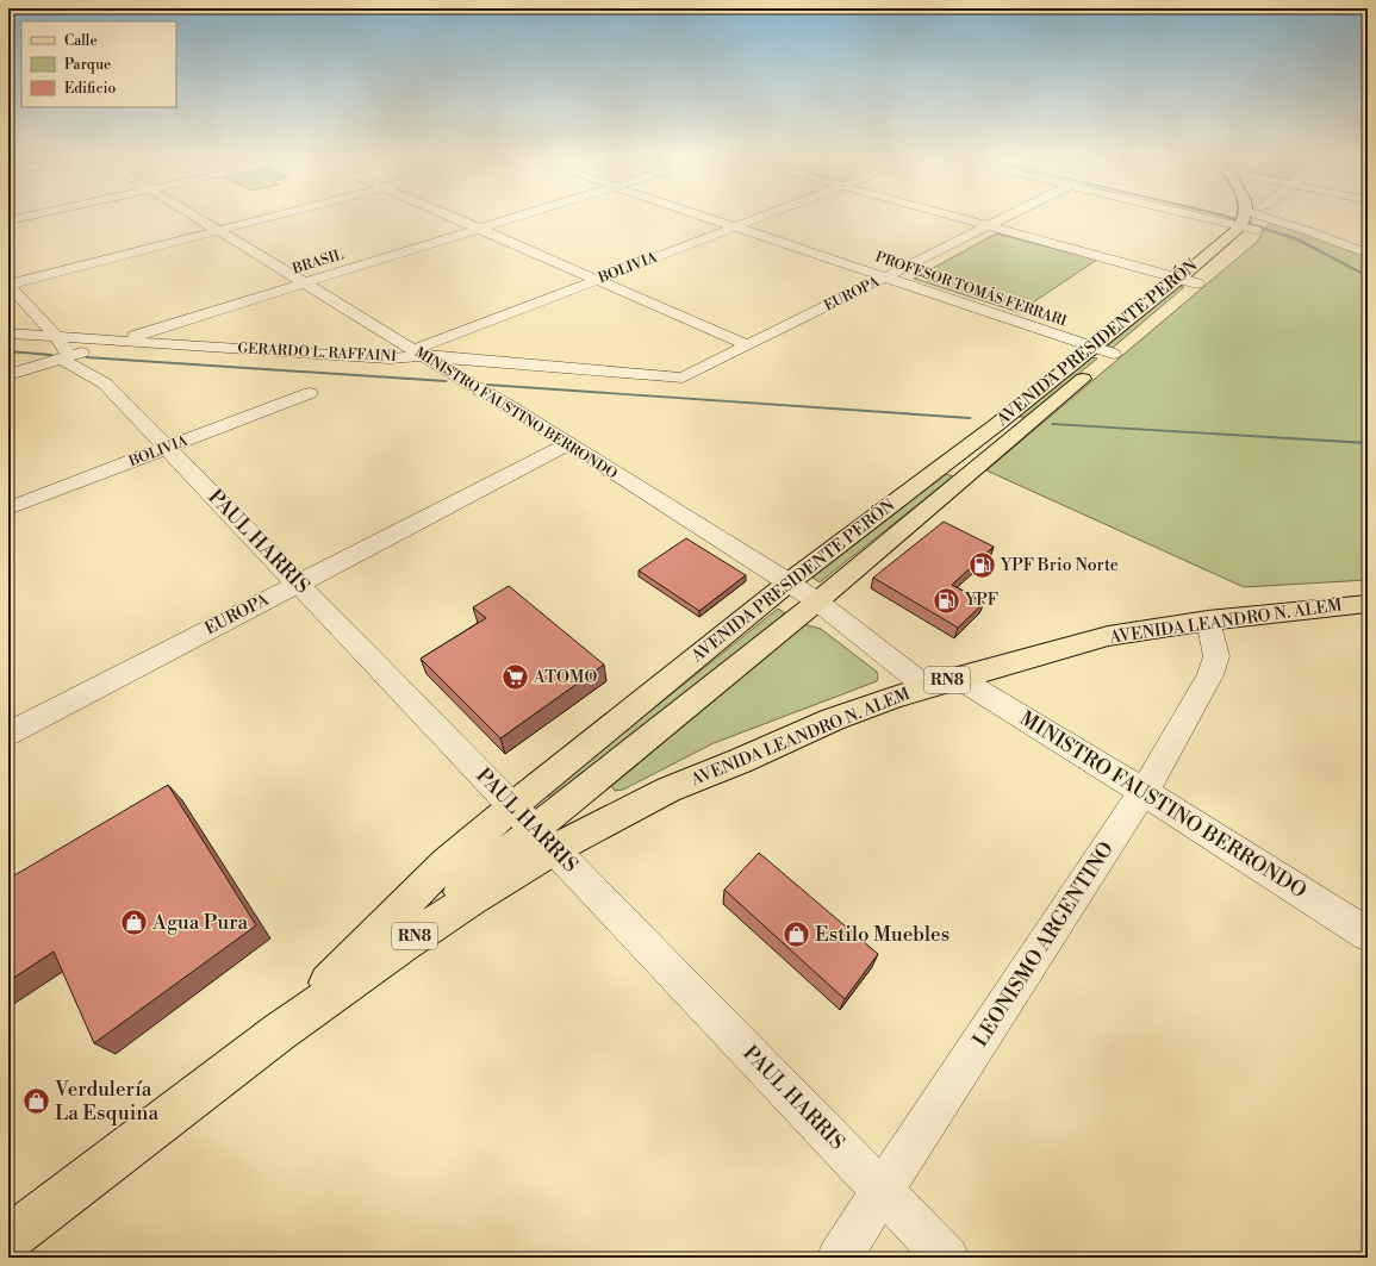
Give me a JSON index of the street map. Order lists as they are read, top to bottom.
{
  "streets": {
    "main road": ["AVENIDA PRESIDENTE PERÓN", "AVENIDA LEANDRO N. ALEM", "RN8"],
    "street": [
      "BRASIL",
      "BOLIVIA",
      "PROFESOR TOMÁS FERRARI",
      "EUROPA",
      "GERARDO L. RAFFAINI",
      "MINISTRO FAUSTINO BERRONDO",
      "PAUL HARRIS",
      "LEONISMO ARGENTINO"
    ]
  },
  "crossings": [
    ["BRASIL", "GERARDO L. RAFFAINI"],
    ["BRASIL", "MINISTRO FAUSTINO BERRONDO"],
    ["BRASIL", "PAUL HARRIS"],
    ["BOLIVIA", "PROFESOR TOMÁS FERRARI"],
    ["BOLIVIA", "GERARDO L. RAFFAINI"],
    ["BOLIVIA", "MINISTRO FAUSTINO BERRONDO"],
    ["BOLIVIA", "PAUL HARRIS"],
    ["PROFESOR TOMÁS FERRARI", "EUROPA"],
    ["PROFESOR TOMÁS FERRARI", "AVENIDA PRESIDENTE PERÓN"],
    ["EUROPA", "GERARDO L. RAFFAINI"],
    ["EUROPA", "MINISTRO FAUSTINO BERRONDO"],
    ["EUROPA", "PAUL HARRIS"],
    ["AVENIDA PRESIDENTE PERÓN", "MINISTRO FAUSTINO BERRONDO"],
    ["AVENIDA PRESIDENTE PERÓN", "PAUL HARRIS"],
    ["AVENIDA PRESIDENTE PERÓN", "AVENIDA LEANDRO N. ALEM"],
    ["GERARDO L. RAFFAINI", "MINISTRO FAUSTINO BERRONDO"],
    ["MINISTRO FAUSTINO BERRONDO", "AVENIDA LEANDRO N. ALEM"],
    ["MINISTRO FAUSTINO BERRONDO", "LEONISMO ARGENTINO"],
    ["PAUL HARRIS", "AVENIDA LEANDRO N. ALEM"],
    ["PAUL HARRIS", "LEONISMO ARGENTINO"],
    ["AVENIDA LEANDRO N. ALEM", "LEONISMO ARGENTINO"]
  ],
  "places": {
    "fuel station": ["YPF Brio Norte", "YPF"],
    "supermarket": ["ATOMO"],
    "shop": ["Agua Pura", "Estilo Muebles", "Verdulería La Esquina"]
  },
  "legend": ["Calle", "Parque", "Edificio"]
}
